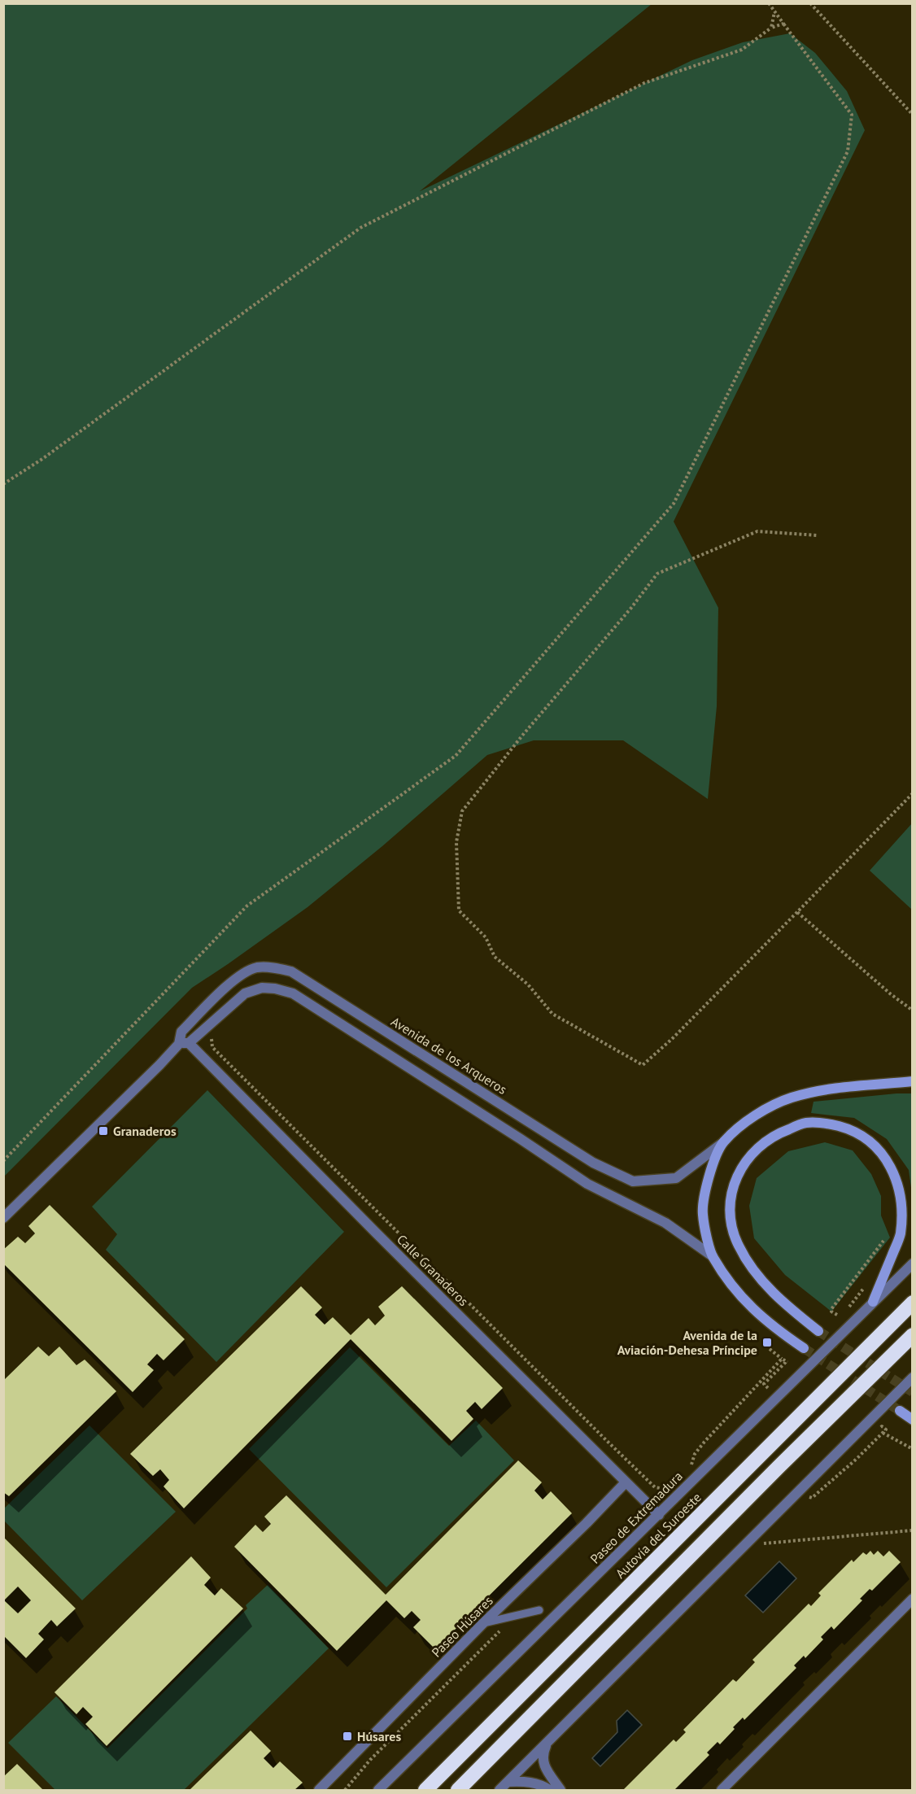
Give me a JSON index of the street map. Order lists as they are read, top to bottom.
{
  "streets": {
    "highway": ["Autovía del Suroeste"],
    "street": [
      "Avenida de los Arqueros",
      "Calle Granaderos",
      "Paseo de Extremadura",
      "Paseo Húsares"
    ]
  },
  "crossings": [
    ["Avenida de los Arqueros", "Calle Granaderos"],
    ["Calle Granaderos", "Paseo de Extremadura"],
    ["Calle Granaderos", "Paseo Húsares"]
  ],
  "places": {
    "transit": ["Granaderos", "Avenida de la Aviación-Dehesa Príncipe", "Húsares"]
  }
}
